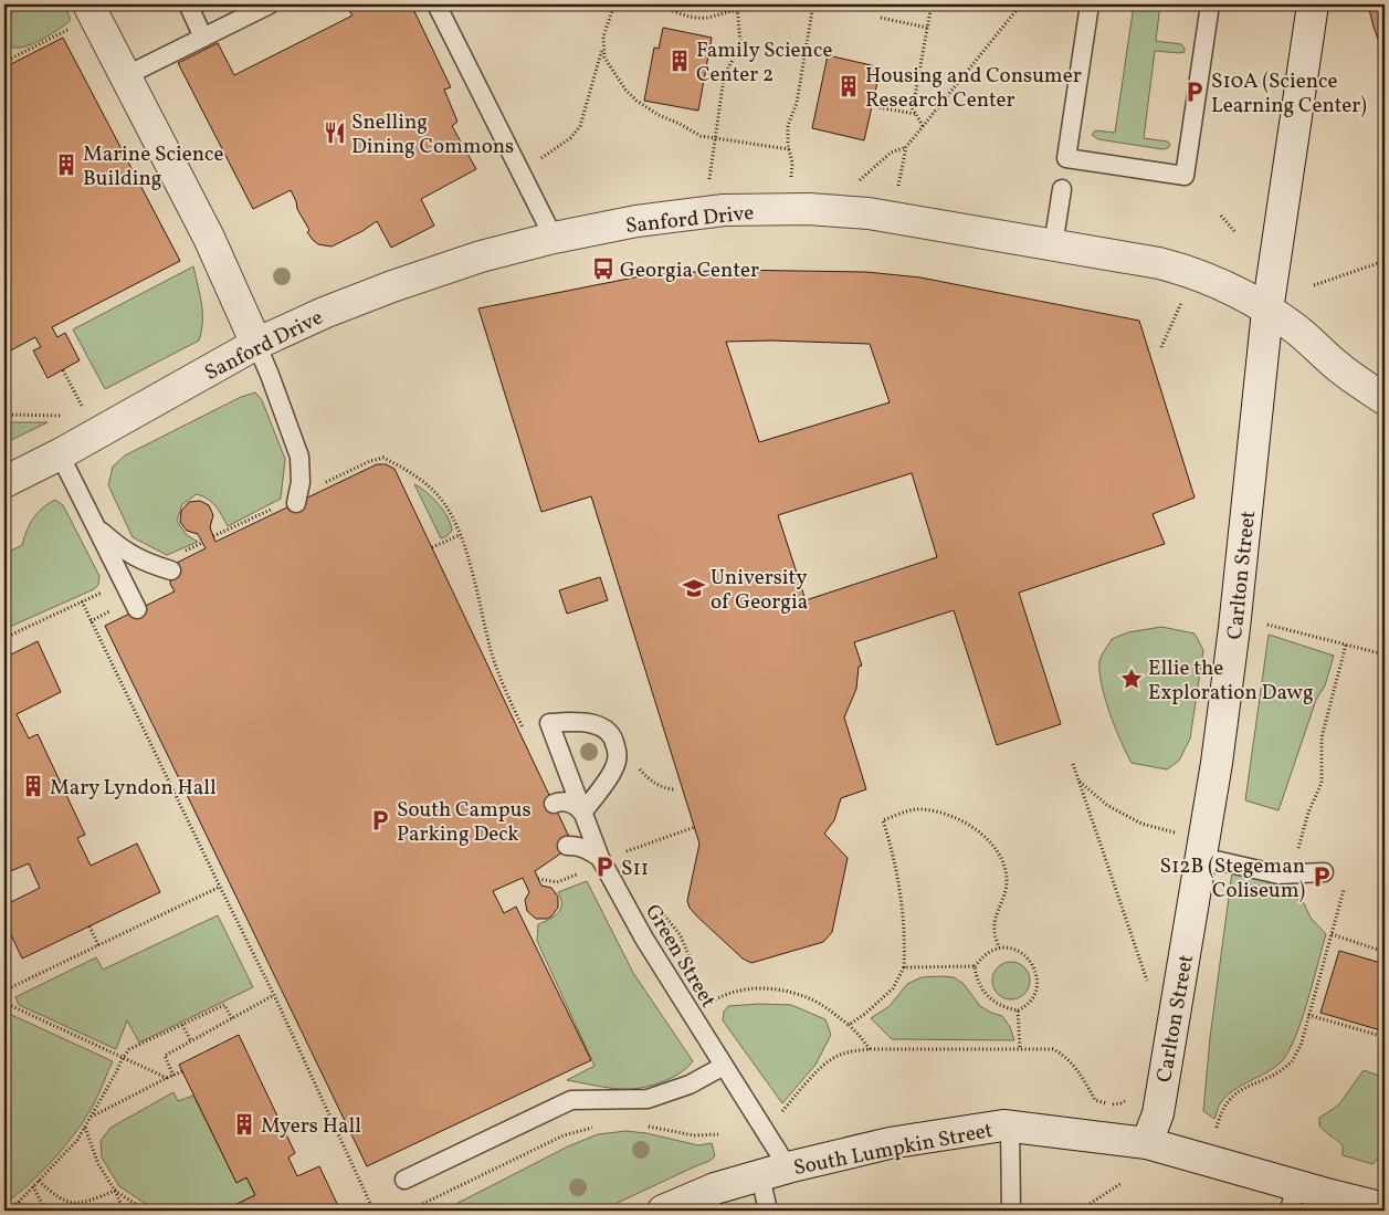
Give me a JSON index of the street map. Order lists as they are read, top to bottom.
{
  "streets": {
    "street": ["Sanford Drive", "Carlton Street", "South Lumpkin Street"],
    "lane": ["Green Street"]
  },
  "crossings": [
    ["Sanford Drive", "Carlton Street"],
    ["Carlton Street", "South Lumpkin Street"],
    ["Green Street", "South Lumpkin Street"]
  ],
  "places": {
    "building": [
      "Family Science Center 2",
      "Housing and Consumer Research Center",
      "Marine Science Building",
      "Mary Lyndon Hall",
      "Myers Hall"
    ],
    "parking": [
      "S10A (Science Learning Center)",
      "South Campus Parking Deck",
      "S11",
      "S12B (Stegeman Coliseum)"
    ],
    "restaurant": ["Snelling Dining Commons"],
    "bus stop": ["Georgia Center"],
    "school or university": ["University of Georgia"],
    "place": ["Ellie the Exploration Dawg"]
  }
}
